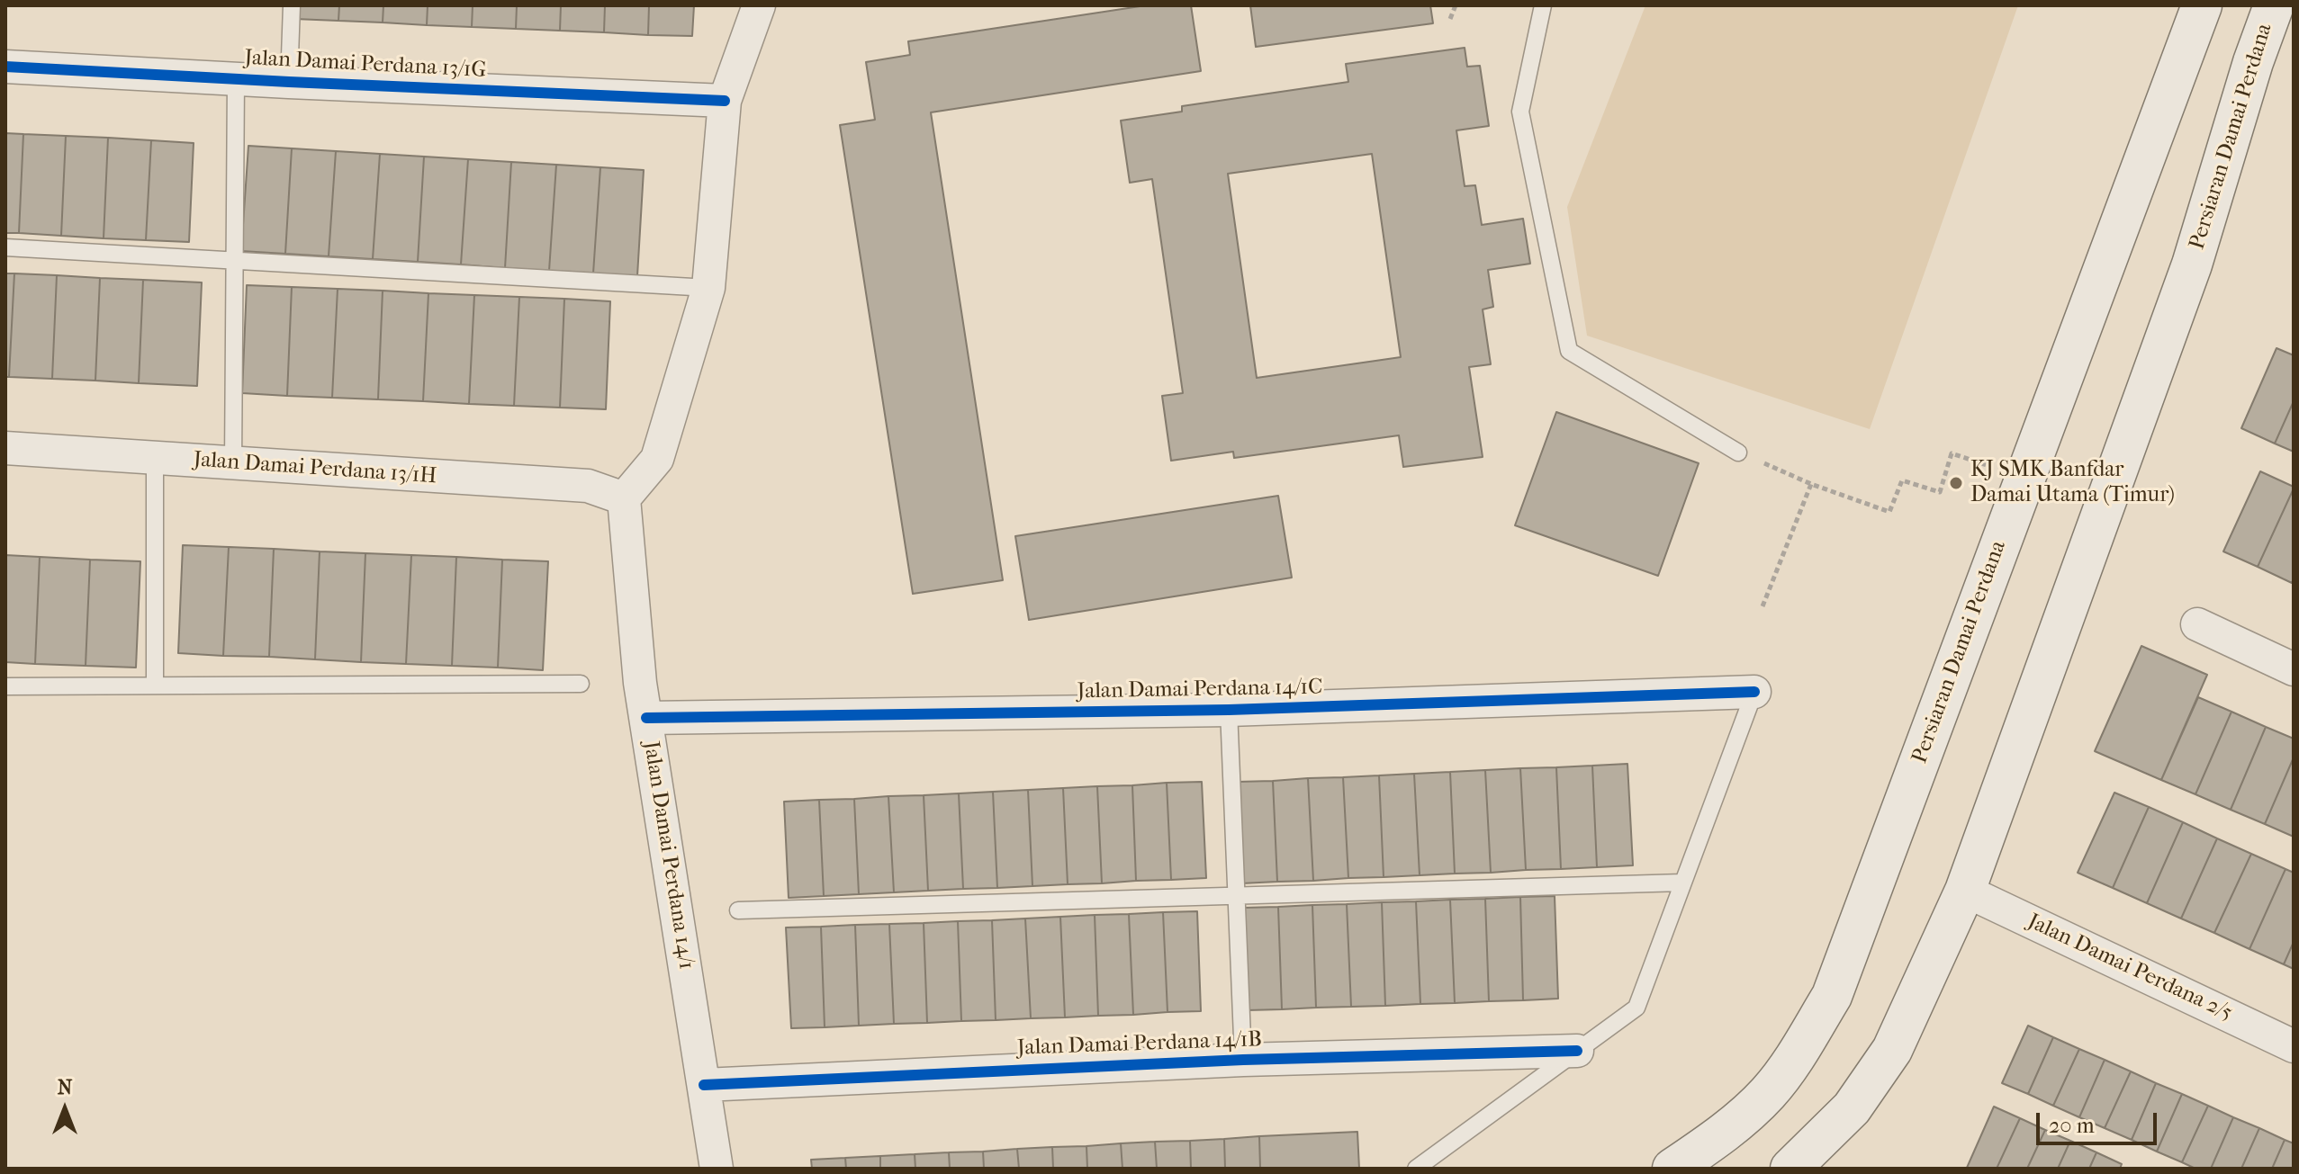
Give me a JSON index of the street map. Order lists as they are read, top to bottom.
{
  "streets": {
    "main road": ["Persiaran Damai Perdana"],
    "street": [
      "Jalan Damai Perdana 13/1G",
      "Jalan Damai Perdana 13/1H",
      "Jalan Damai Perdana 14/1C",
      "Jalan Damai Perdana 14/1",
      "Jalan Damai Perdana 2/5",
      "Jalan Damai Perdana 14/1B"
    ]
  },
  "crossings": [
    ["Persiaran Damai Perdana", "Jalan Damai Perdana 2/5"],
    ["Jalan Damai Perdana 13/1H", "Jalan Damai Perdana 14/1"],
    ["Jalan Damai Perdana 14/1C", "Jalan Damai Perdana 14/1"],
    ["Jalan Damai Perdana 14/1", "Jalan Damai Perdana 14/1B"]
  ],
  "places": ["KJ SMK Banfdar Damai Utama (Timur)"],
  "scale_bar": "20 m",
  "north": "top"
}
